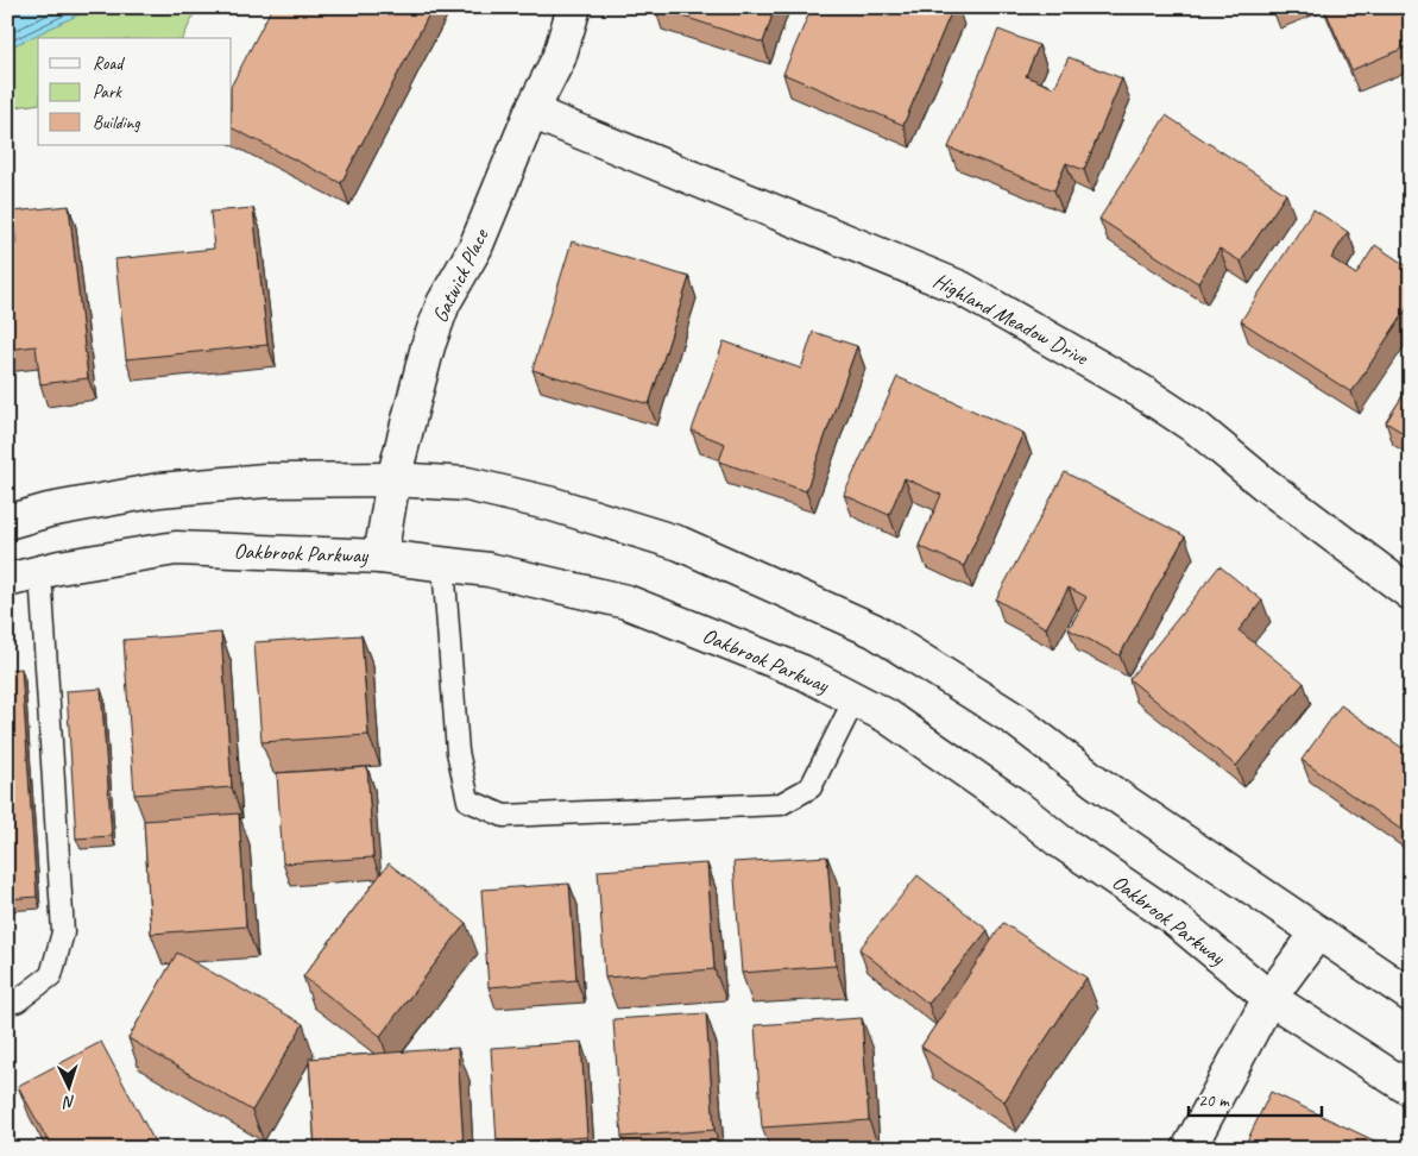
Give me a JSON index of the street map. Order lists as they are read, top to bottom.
{
  "streets": {
    "street": ["Gatwick Place", "Highland Meadow Drive", "Oakbrook Parkway"]
  },
  "crossings": [
    ["Gatwick Place", "Highland Meadow Drive"],
    ["Gatwick Place", "Oakbrook Parkway"]
  ],
  "legend": ["Road", "Park", "Building"],
  "scale_bar": "20 m",
  "north": "bottom"
}
